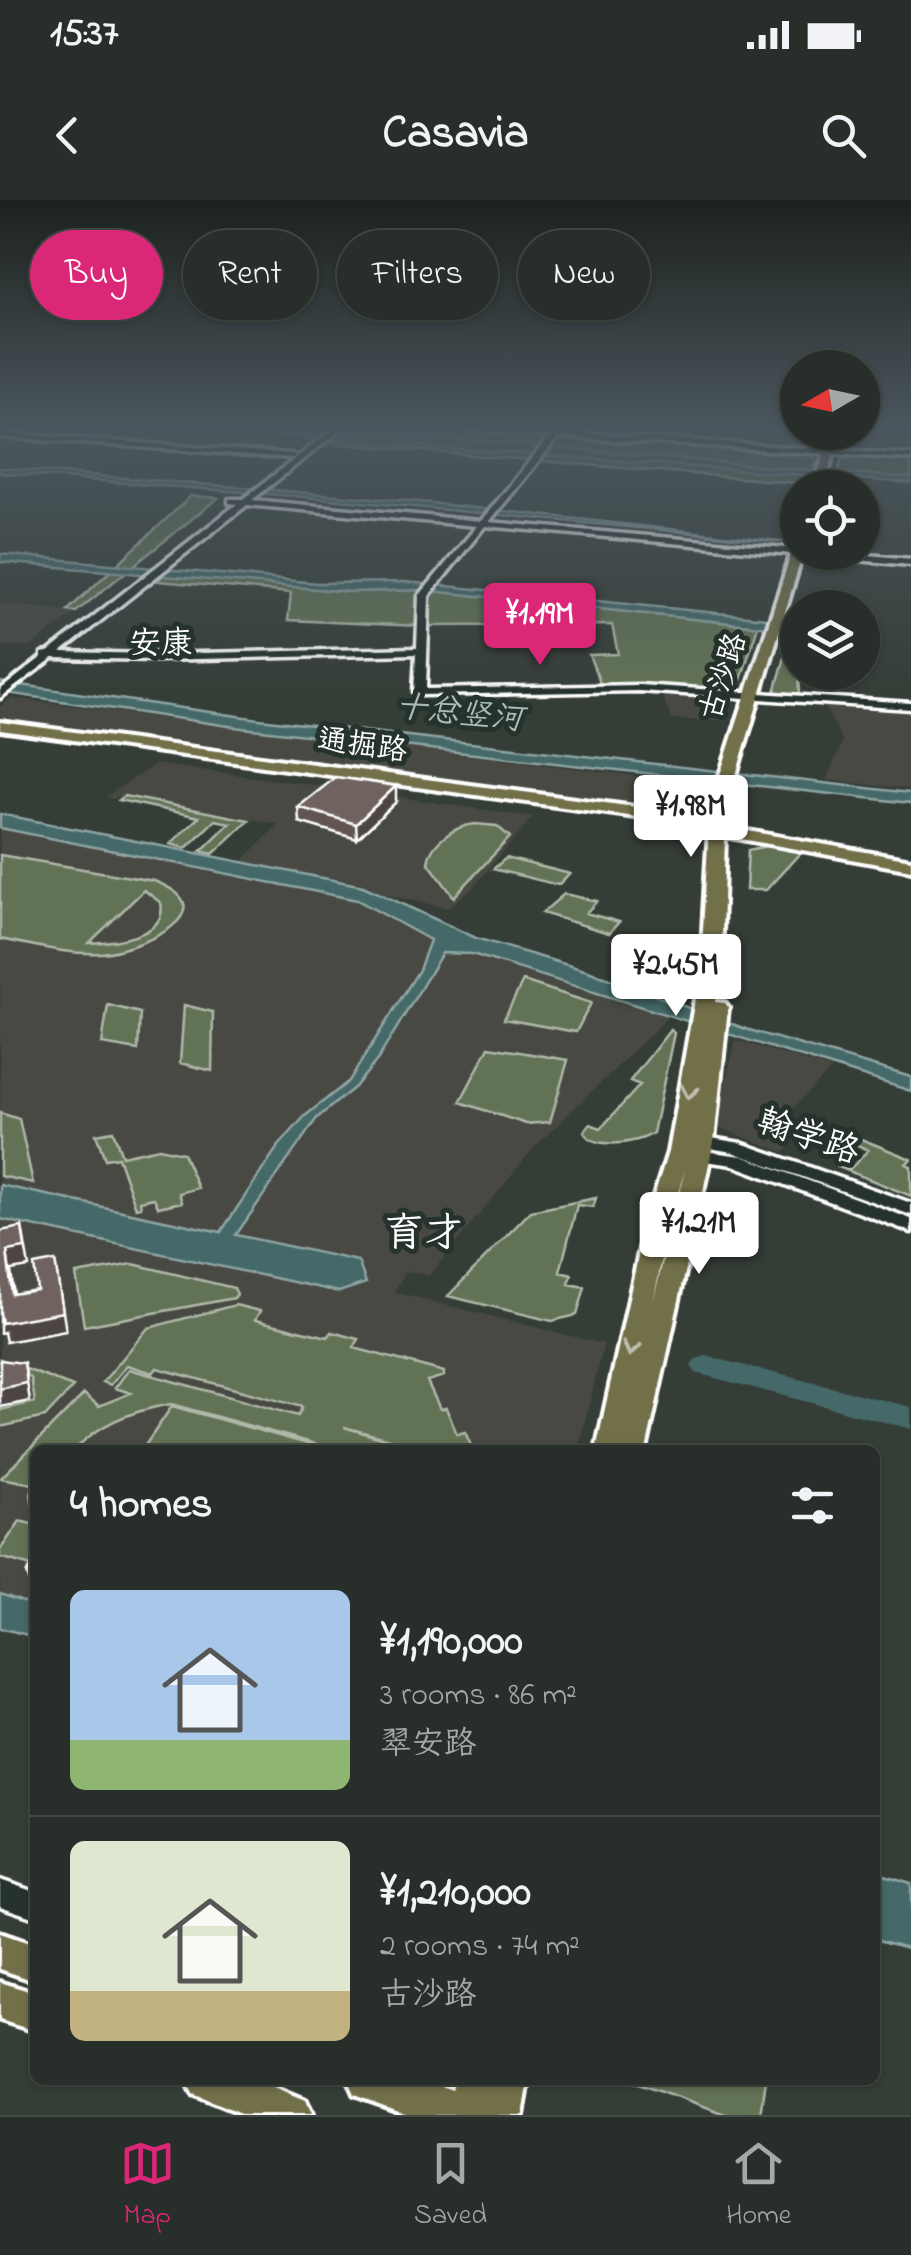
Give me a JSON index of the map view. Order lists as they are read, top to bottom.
{
  "streets": {
    "main road": ["古沙路", "通掘路"],
    "street": ["翰学路"]
  },
  "crossings": [
    ["古沙路", "通掘路"],
    ["古沙路", "翰学路"]
  ],
  "districts": ["安康", "育才"],
  "water": ["十总竖河"],
  "north": "left",
  "page": {
    "status": "15:37",
    "header": "Casavia",
    "chip": [
      "Buy",
      "Rent",
      "Filters",
      "New"
    ],
    "price": [
      "¥1.19M",
      "¥1.98M",
      "¥2.45M",
      "¥1.21M"
    ],
    "heading": "4 homes",
    "list": [
      {
        "name": "¥1,190,000",
        "note": "3 rooms · 86 m² · 翠安路"
      },
      {
        "name": "¥1,210,000",
        "note": "2 rooms · 74 m² · 古沙路"
      }
    ],
    "tabs": ["Map", "Saved", "Home"]
  }
}
